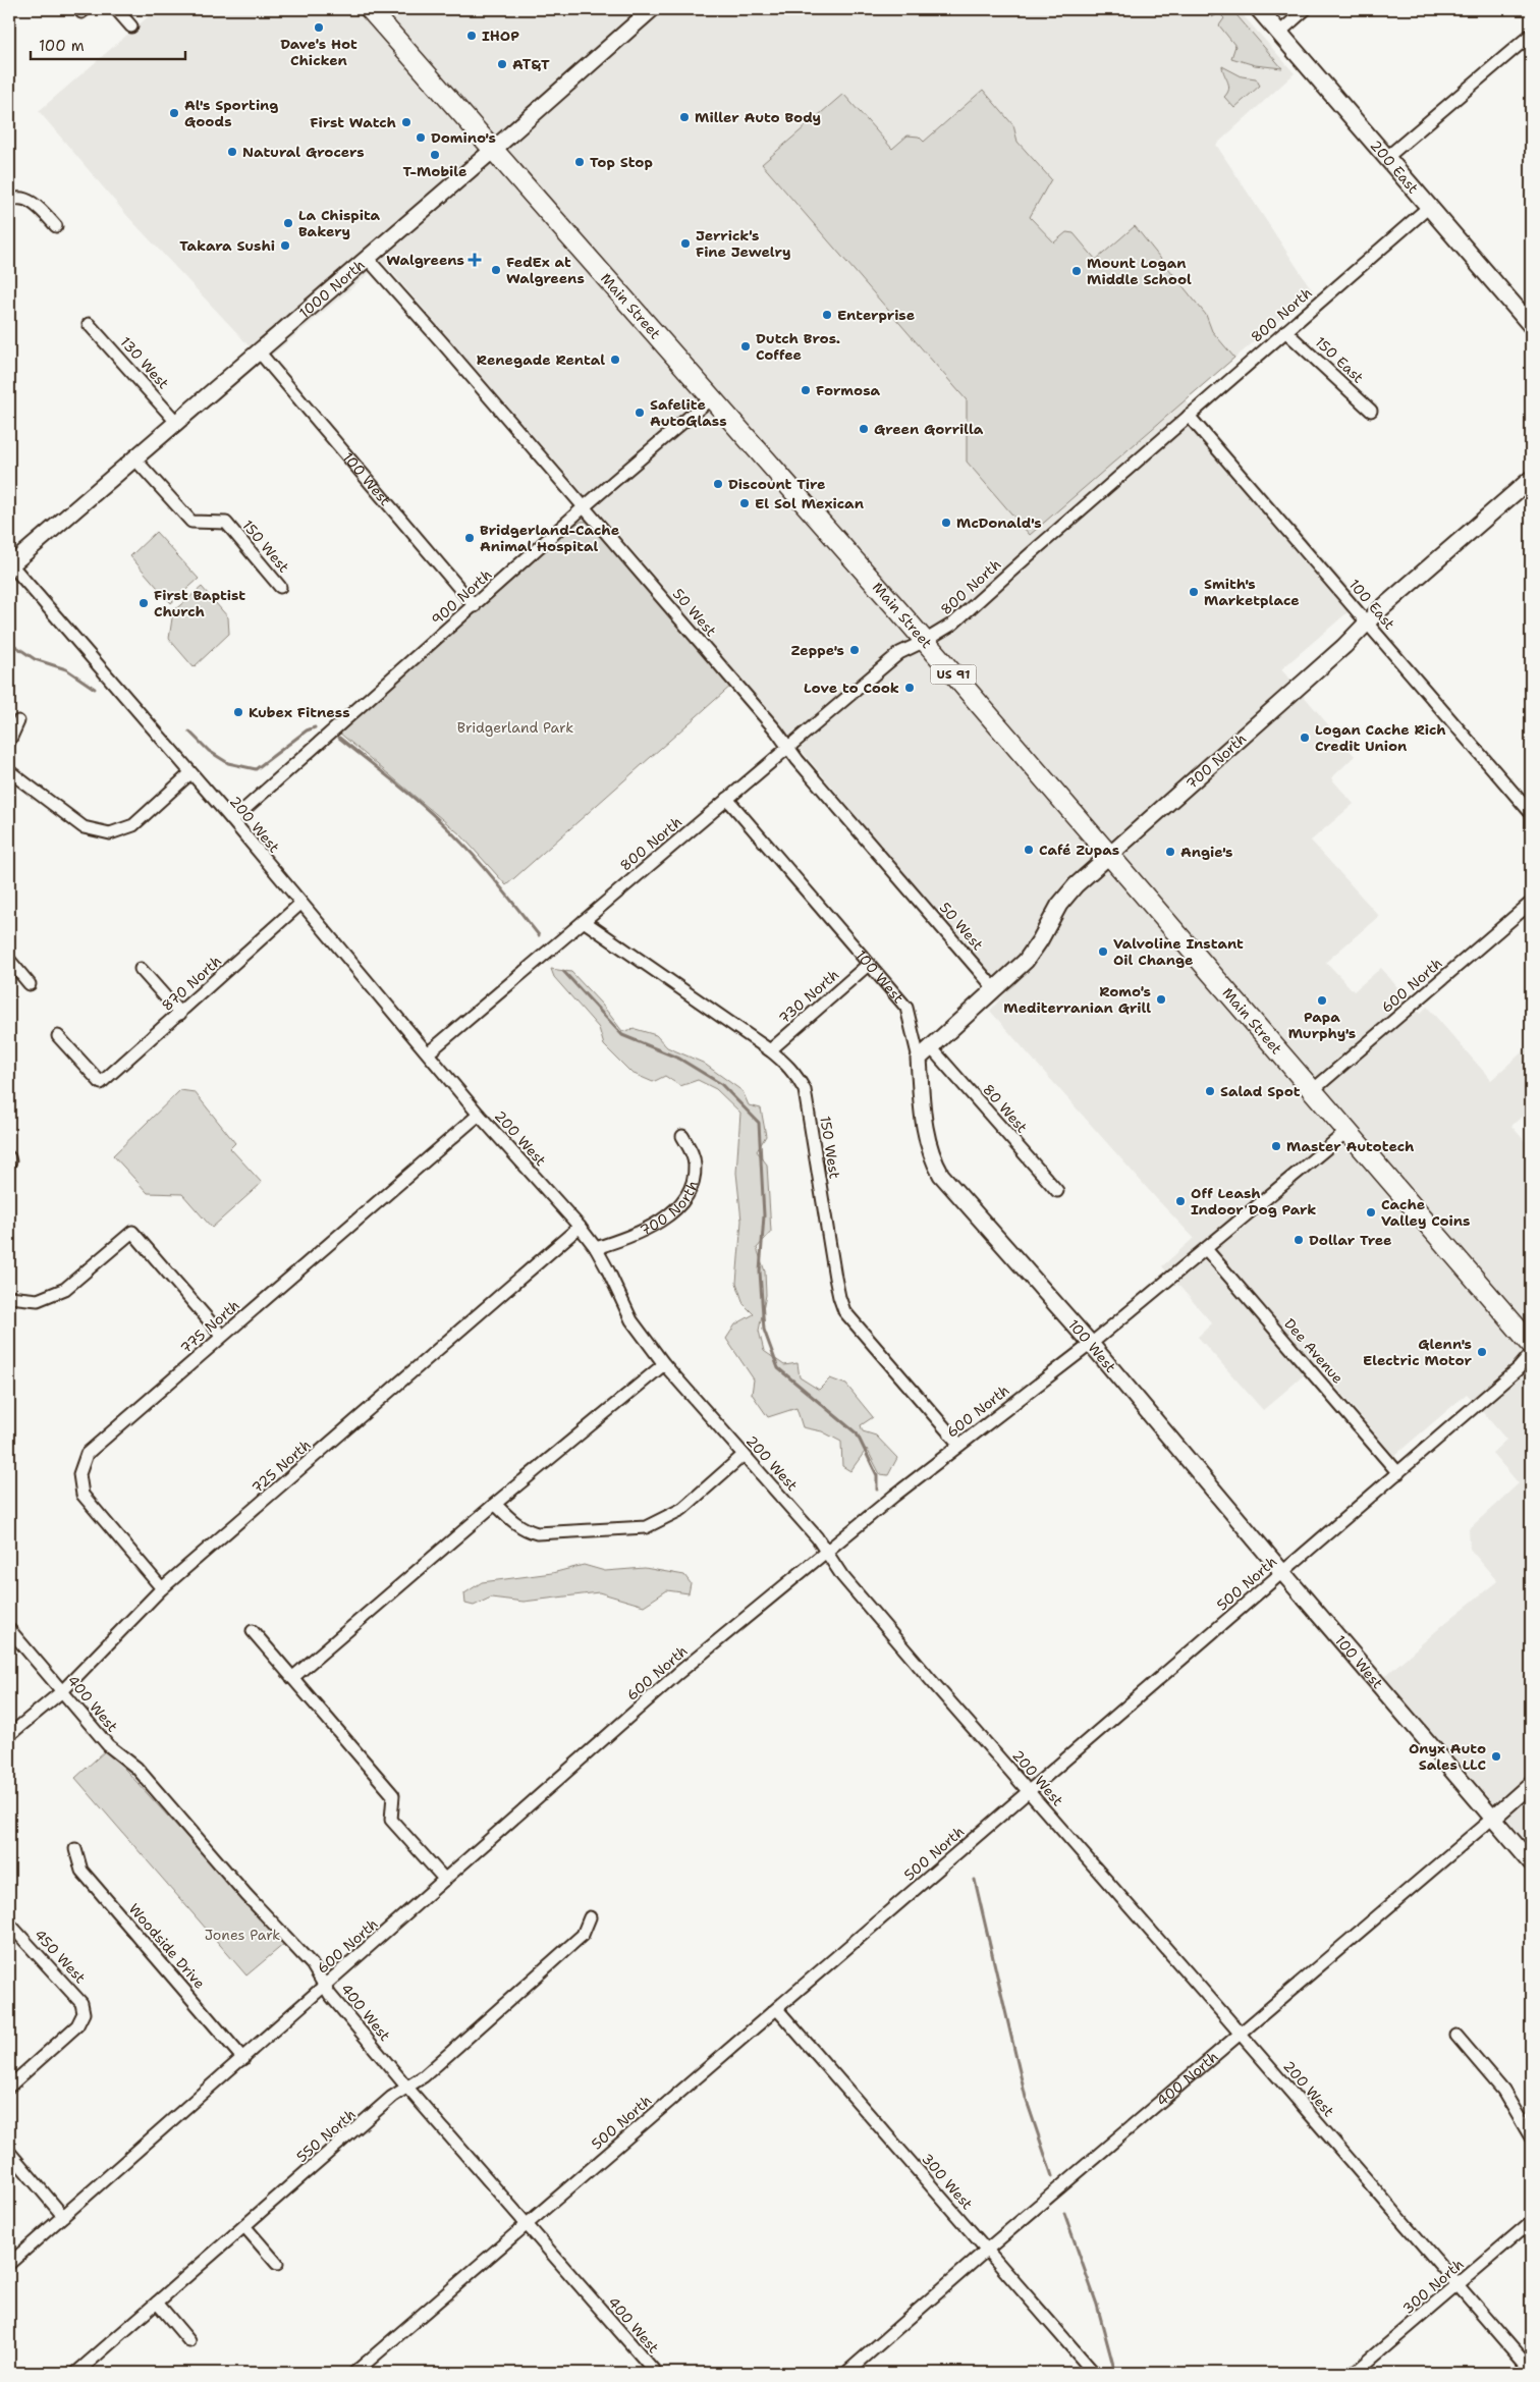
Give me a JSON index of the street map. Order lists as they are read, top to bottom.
{
  "streets": {
    "main road": ["200 East", "Main Street", "US 91"],
    "street": [
      "1000 North",
      "800 North",
      "150 East",
      "130 West",
      "100 West",
      "150 West",
      "900 North",
      "100 East",
      "50 West",
      "700 North",
      "200 West",
      "870 North",
      "600 North",
      "730 North",
      "80 West",
      "775 North",
      "Dee Avenue",
      "725 North",
      "500 North",
      "400 West",
      "Woodside Drive",
      "450 West",
      "400 North",
      "550 North",
      "300 West",
      "300 North"
    ]
  },
  "crossings": [
    ["200 East", "800 North"],
    ["1000 North", "Main Street"],
    ["1000 North", "130 West"],
    ["1000 North", "100 West"],
    ["1000 North", "150 West"],
    ["1000 North", "50 West"],
    ["1000 North", "200 West"],
    ["Main Street", "800 North"],
    ["Main Street", "900 North"],
    ["Main Street", "700 North"],
    ["Main Street", "600 North"],
    ["800 North", "150 East"],
    ["800 North", "100 West"],
    ["800 North", "150 West"],
    ["800 North", "100 East"],
    ["800 North", "50 West"],
    ["800 North", "200 West"],
    ["100 West", "900 North"],
    ["100 West", "700 North"],
    ["100 West", "600 North"],
    ["100 West", "730 North"],
    ["100 West", "500 North"],
    ["100 West", "400 North"],
    ["150 West", "600 North"],
    ["150 West", "730 North"],
    ["900 North", "50 West"],
    ["900 North", "200 West"],
    ["100 East", "700 North"],
    ["50 West", "700 North"],
    ["700 North", "200 West"],
    ["700 North", "80 West"],
    ["200 West", "870 North"],
    ["200 West", "600 North"],
    ["200 West", "775 North"],
    ["200 West", "725 North"],
    ["200 West", "500 North"],
    ["200 West", "400 North"],
    ["200 West", "300 North"],
    ["600 North", "Dee Avenue"],
    ["600 North", "400 West"],
    ["600 North", "Woodside Drive"],
    ["775 North", "725 North"],
    ["Dee Avenue", "500 North"],
    ["725 North", "400 West"],
    ["500 North", "400 West"],
    ["500 North", "300 West"],
    ["400 West", "550 North"],
    ["400 North", "300 West"]
  ],
  "parks": ["Bridgerland Park", "Jones Park"],
  "places": {
    "other": [
      "Dave's Hot Chicken",
      "IHOP",
      "AT&T",
      "Al's Sporting Goods",
      "Miller Auto Body",
      "First Watch",
      "Domino's",
      "Natural Grocers",
      "T-Mobile",
      "Top Stop",
      "La Chispita Bakery",
      "Jerrick's Fine Jewelry",
      "Takara Sushi",
      "FedEx at Walgreens",
      "Mount Logan Middle School",
      "Enterprise",
      "Dutch Bros. Coffee",
      "Renegade Rental",
      "Formosa",
      "Safelite AutoGlass",
      "Green Gorrilla",
      "Discount Tire",
      "El Sol Mexican",
      "McDonald's",
      "Bridgerland-Cache Animal Hospital",
      "Smith's Marketplace",
      "First Baptist Church",
      "Zeppe's",
      "Love to Cook",
      "Kubex Fitness",
      "Logan Cache Rich Credit Union",
      "Café Zupas",
      "Angie's",
      "Valvoline Instant Oil Change",
      "Romo's Mediterranian Grill",
      "Papa Murphy's",
      "Salad Spot",
      "Master Autotech",
      "Off Leash Indoor Dog Park",
      "Cache Valley Coins",
      "Dollar Tree",
      "Glenn's Electric Motor",
      "Onyx Auto Sales LLC"
    ],
    "health": ["Walgreens"]
  },
  "scale_bar": "100 m"
}
